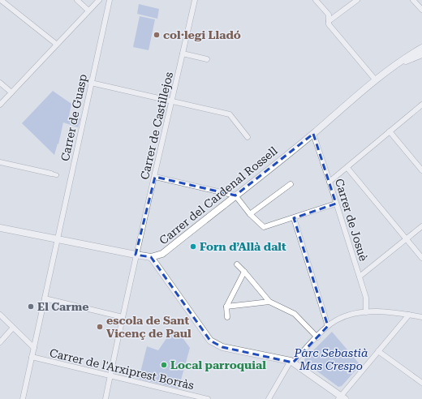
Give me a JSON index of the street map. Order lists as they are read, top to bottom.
{
  "streets": {
    "street": [
      "Carrer de Guasp",
      "Carrer de Castillejos",
      "Carrer del Cardenal Rossell",
      "Carrer de Josuè",
      "Carrer de l'Arxiprest Borràs"
    ]
  },
  "crossings": [
    ["Carrer de Guasp", "Carrer de l'Arxiprest Borràs"],
    ["Carrer de Castillejos", "Carrer de l'Arxiprest Borràs"],
    ["Carrer del Cardenal Rossell", "Carrer de Josuè"]
  ],
  "parks": ["Parc Sebastià Mas Crespo"],
  "places": [
    "col·legi Lladó",
    "Forn d’Allà dalt",
    "El Carme",
    "escola de Sant Vicenç de Paul",
    "Local parroquial"
  ]
}
